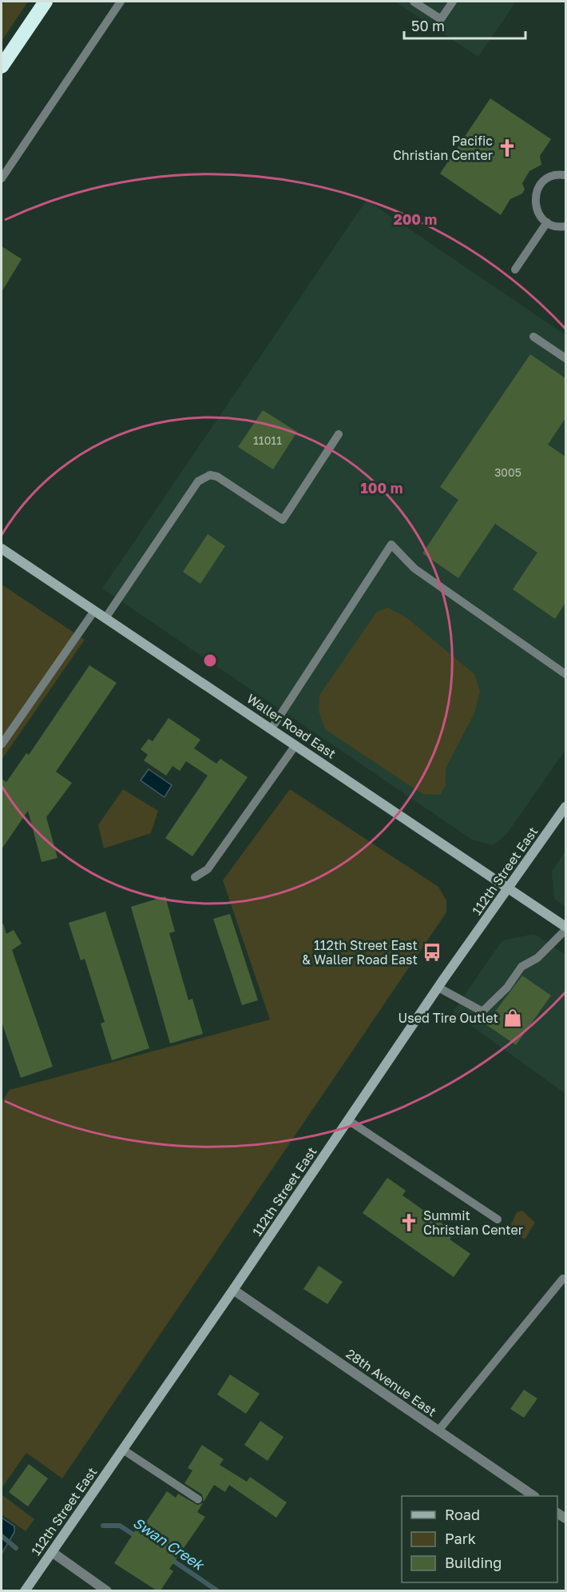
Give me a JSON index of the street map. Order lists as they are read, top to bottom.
{
  "streets": {
    "main road": ["Waller Road East", "112th Street East"],
    "street": ["28th Avenue East"]
  },
  "crossings": [
    ["Waller Road East", "112th Street East"],
    ["112th Street East", "28th Avenue East"]
  ],
  "water": ["Swan Creek"],
  "places": {
    "church": ["Pacific Christian Center", "Summit Christian Center"],
    "bus stop": ["112th Street East & Waller Road East"],
    "shop": ["Used Tire Outlet"]
  },
  "house_numbers": ["11011", "3005"],
  "legend": ["Road", "Park", "Building"],
  "scale_bar": "50 m",
  "rings": ["200 m", "100 m"]
}
